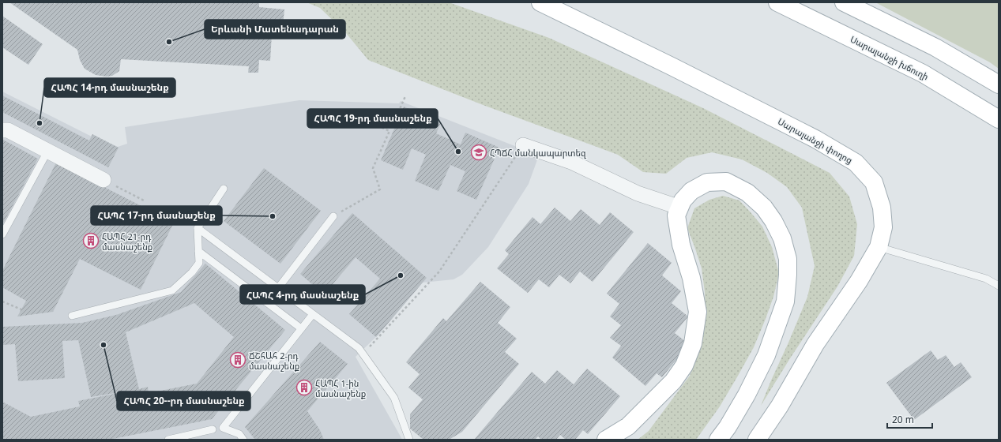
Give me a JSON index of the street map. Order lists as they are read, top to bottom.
{
  "streets": {
    "main road": ["Սարալանջի խճուղի", "Սարալանջի փողոց"]
  },
  "places": {
    "other": [
      "Երևանի Մատենադարան",
      "ՀԱՊՀ 14-րդ մասնաշենք",
      "ՀԱՊՀ 19-րդ մասնաշենք",
      "ՀԱՊՀ 17-րդ մասնաշենք",
      "ՀԱՊՀ 4-րդ մասնաշենք",
      "ՀԱՊՀ 20--րդ մասնաշենք"
    ],
    "school or university": ["ՀՊՃՀ մանկապարտեզ"],
    "building": ["ՀԱՊՀ 21-րդ մասնաշենք", "ՃՇհԱհ 2-րդ մասնաշենք", "ՀԱՊՀ 1-ին մասնաշենք"]
  },
  "scale_bar": "20 m"
}
